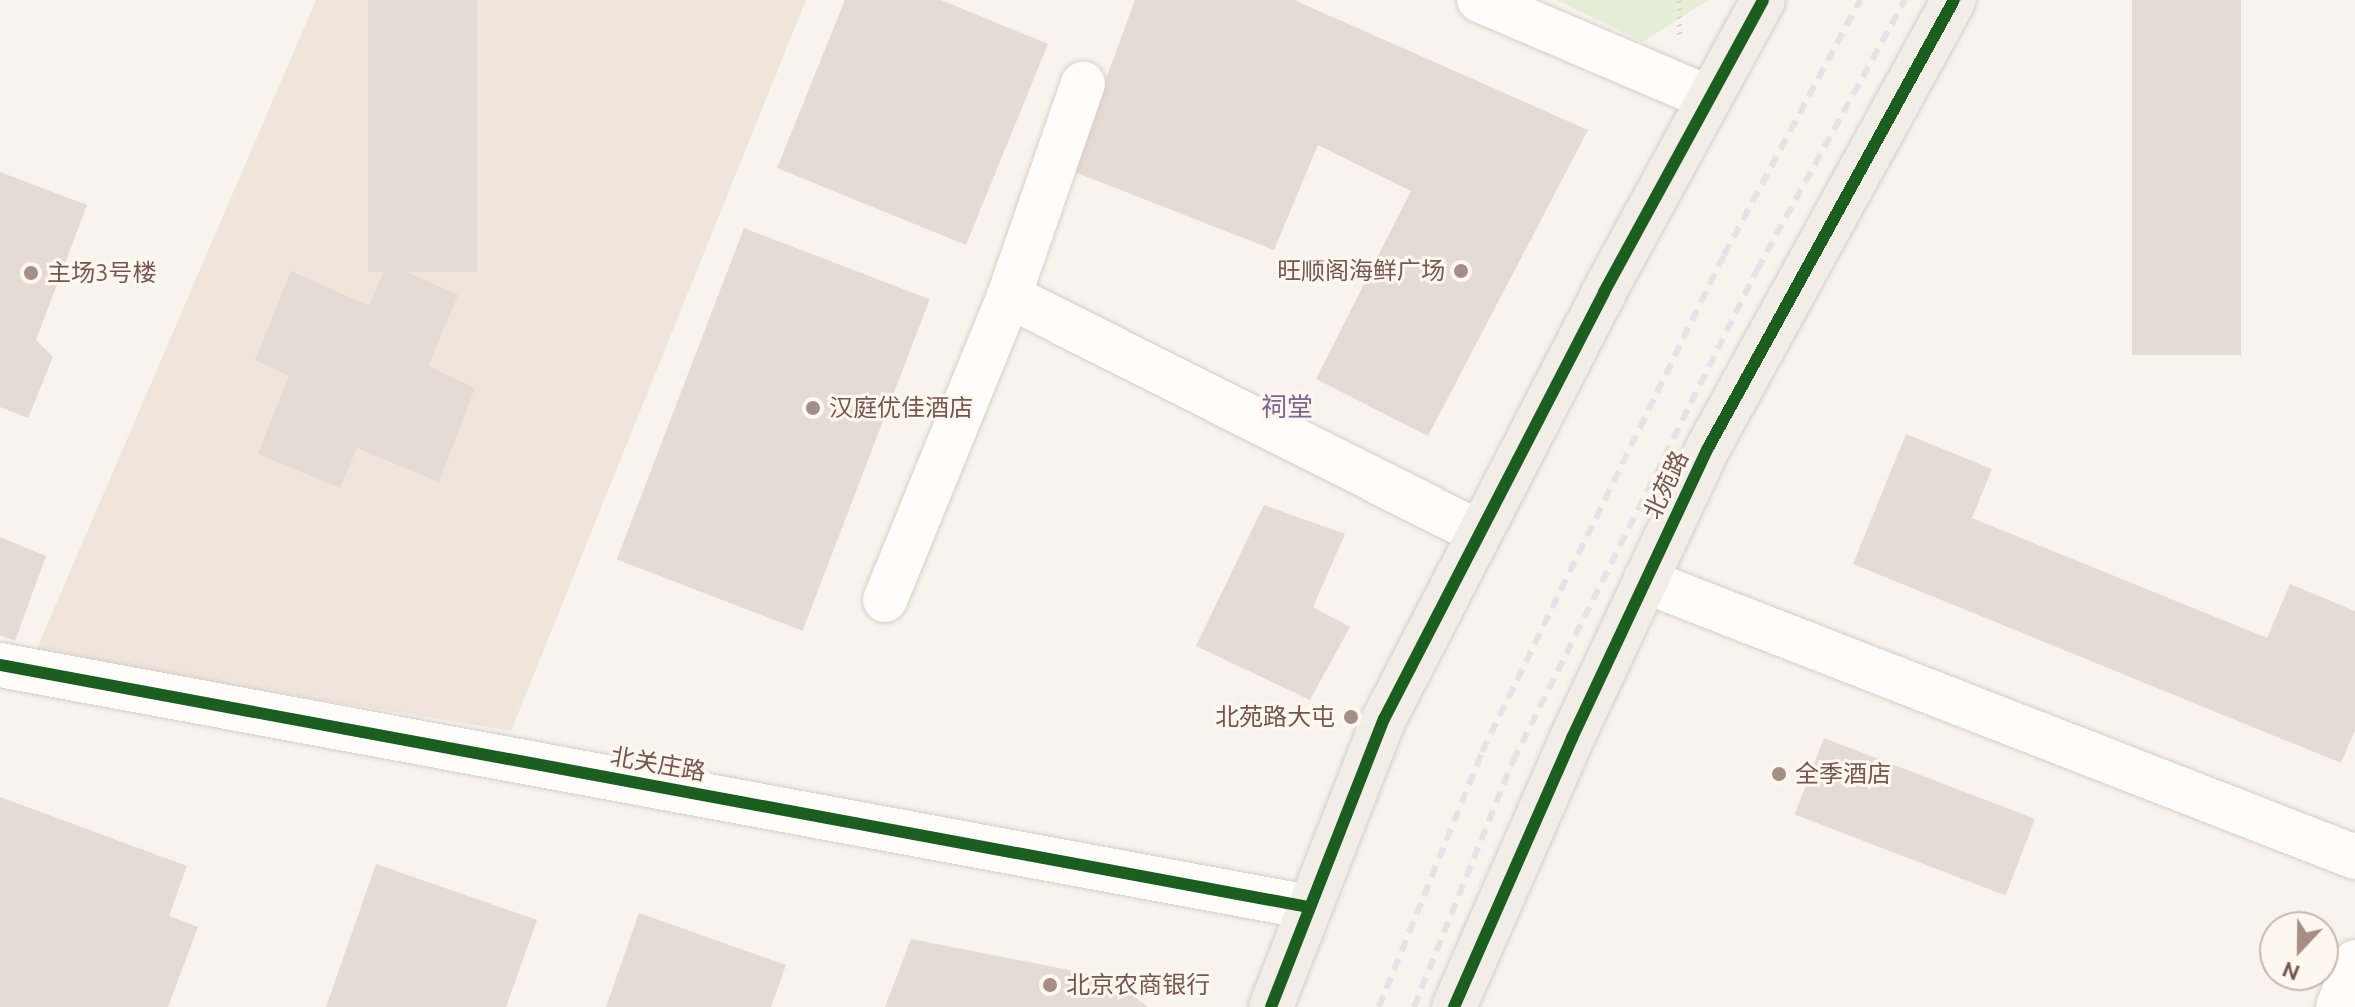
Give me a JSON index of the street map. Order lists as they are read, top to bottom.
{
  "streets": {
    "main road": ["北苑路"],
    "street": ["北关庄路"]
  },
  "districts": ["祠堂"],
  "places": [
    "旺顺阁海鲜广场",
    "主场3号楼",
    "汉庭优佳酒店",
    "北苑路大屯",
    "全季酒店",
    "北京农商银行"
  ],
  "north": "bottom"
}
